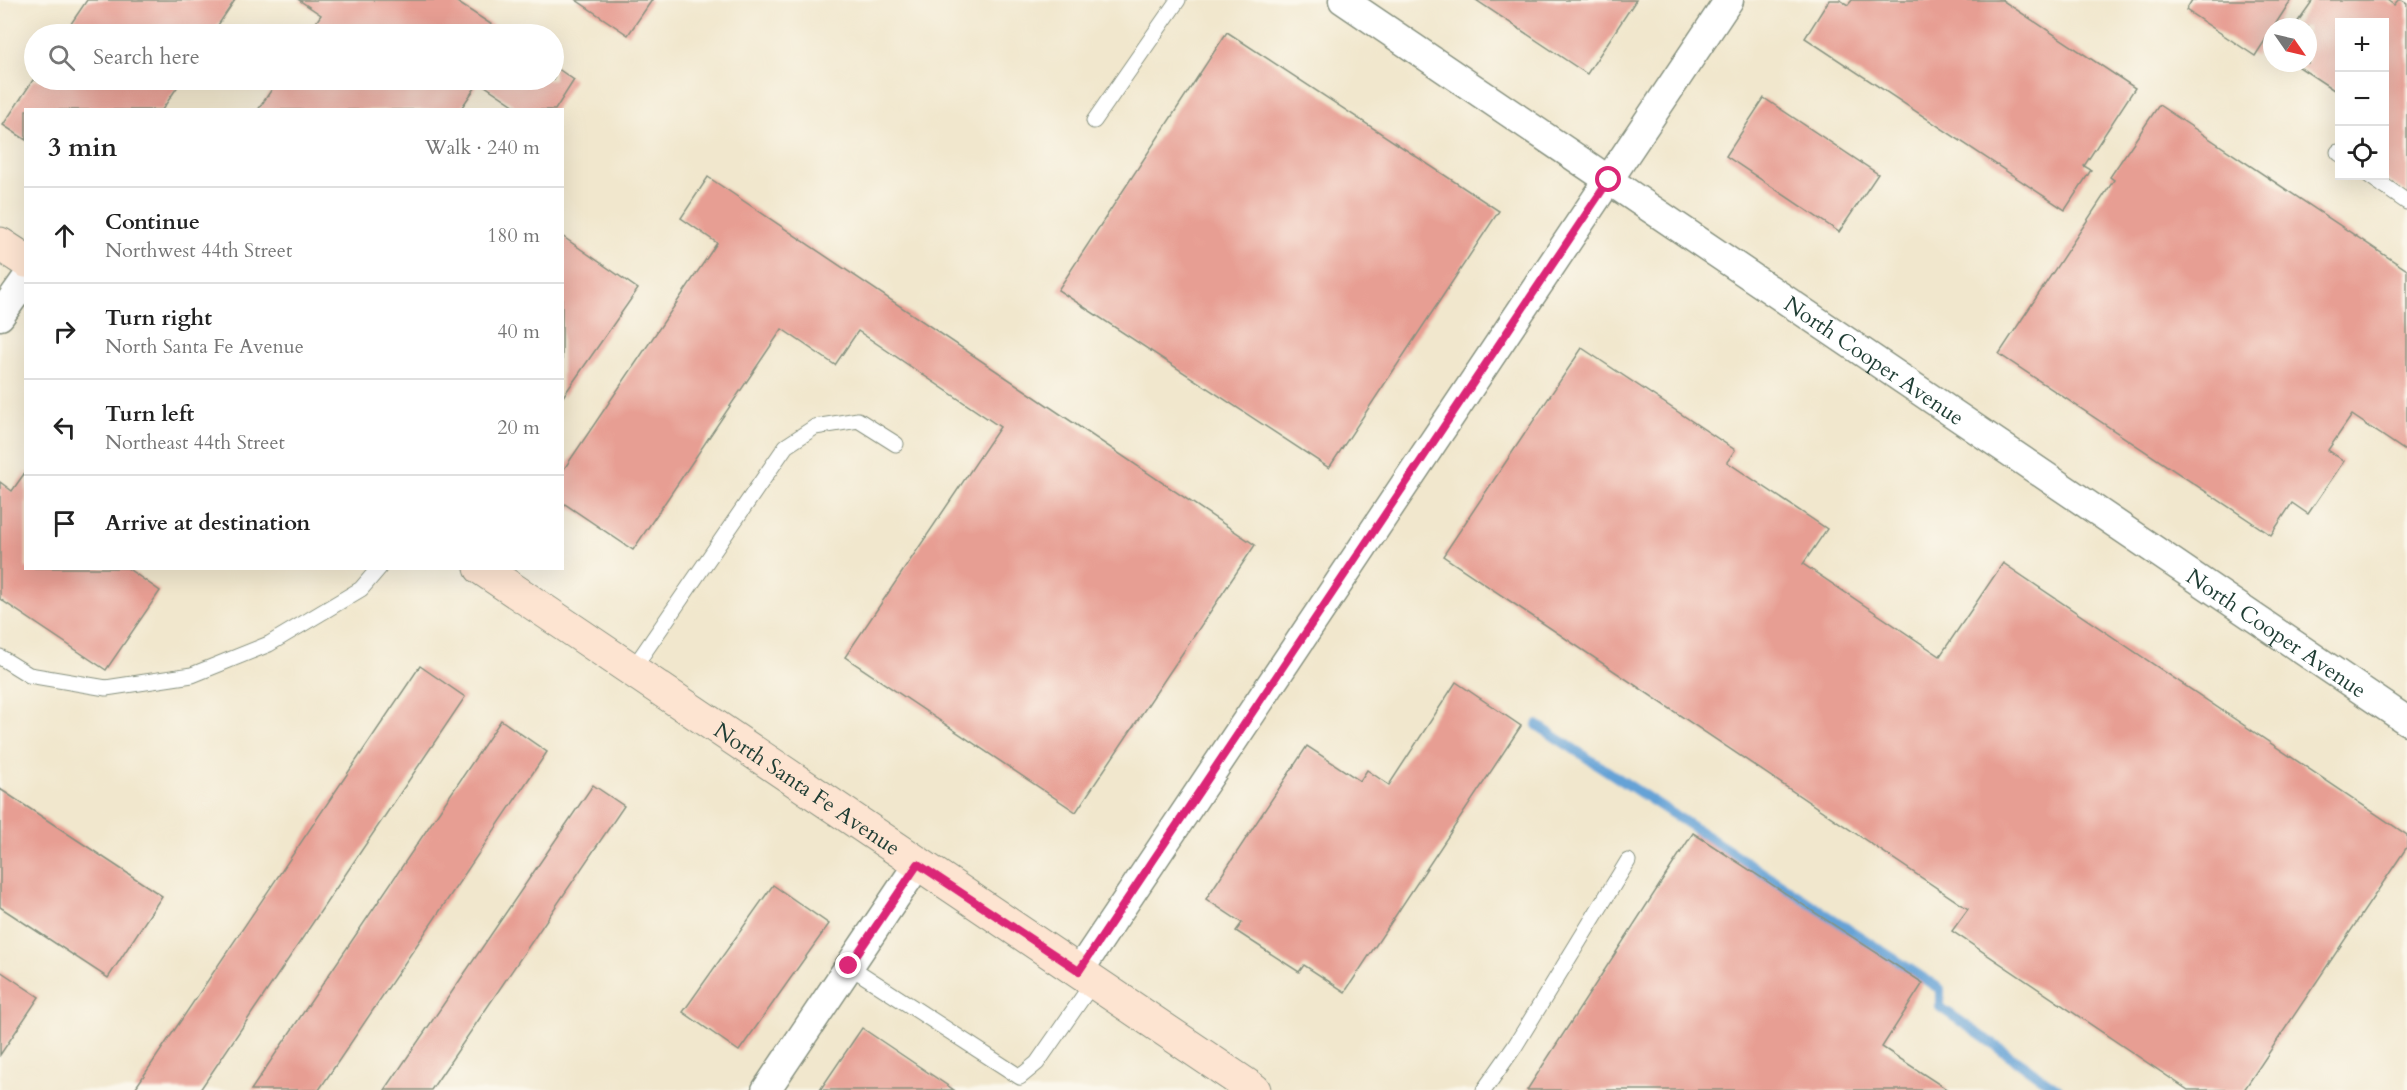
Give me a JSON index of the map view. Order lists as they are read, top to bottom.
{
  "streets": {
    "main road": ["North Santa Fe Avenue"],
    "street": ["North Cooper Avenue"]
  },
  "north": "bottom right",
  "page": {
    "map_buttons": ["+", "−"],
    "search": "Search here",
    "heading": ["3 min", "Walk · 240 m"],
    "list": [
      ["Continue", "Northwest 44th Street", "180 m"],
      ["Turn right", "North Santa Fe Avenue", "40 m"],
      ["Turn left", "Northeast 44th Street", "20 m"],
      "Arrive at destination"
    ]
  }
}
